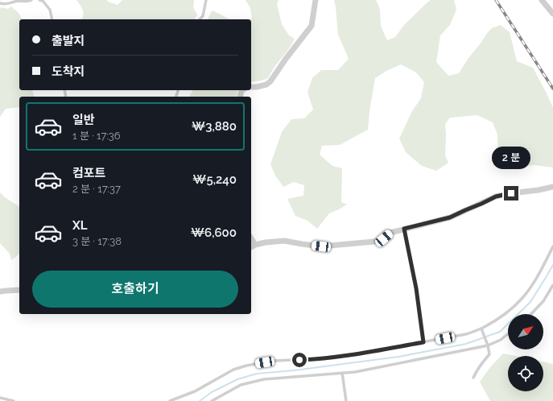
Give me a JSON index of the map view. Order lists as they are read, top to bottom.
{
  "north": "top right",
  "page": {
    "banner": ["출발지", "도착지"],
    "list": [
      {
        "name": "일반",
        "note": "1 분 · 17:36",
        "value": "₩3,880"
      },
      {
        "name": "컴포트",
        "note": "2 분 · 17:37",
        "value": "₩5,240"
      },
      {
        "name": "XL",
        "note": "3 분 · 17:38",
        "value": "₩6,600"
      }
    ],
    "bubble": "2 분",
    "buttons": "호출하기"
  }
}
